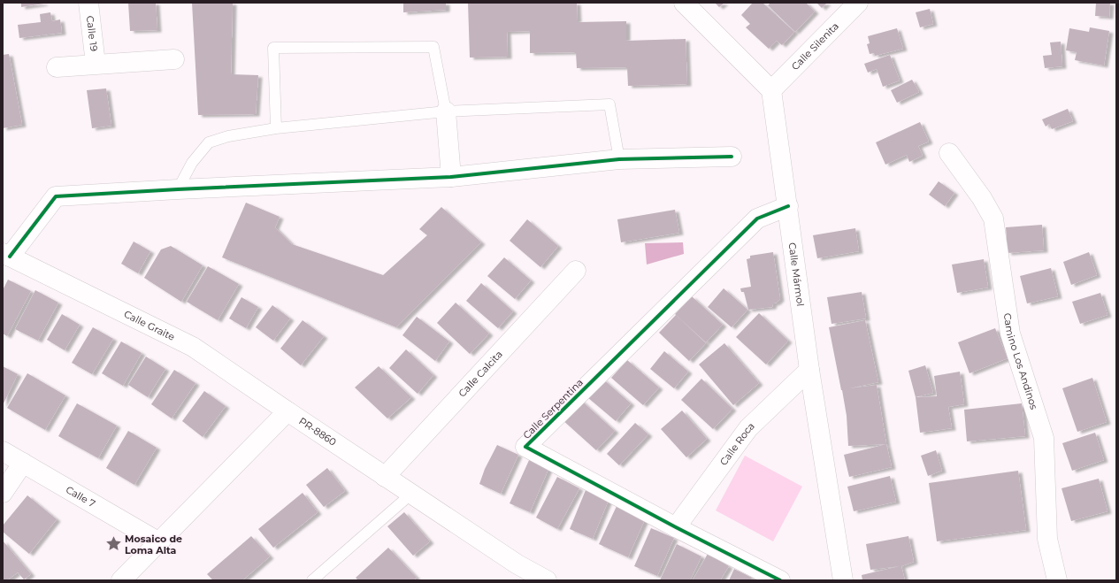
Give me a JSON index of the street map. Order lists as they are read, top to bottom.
{
  "streets": {
    "street": [
      "Calle 19",
      "Calle Silenita",
      "Calle Mármol",
      "Calle Graite",
      "Camino Los Andinos",
      "Calle Calcita",
      "Calle Serpentina",
      "PR-8860",
      "Calle Roca",
      "Calle 7"
    ]
  },
  "crossings": [
    ["Calle Silenita", "Calle Mármol"],
    ["Calle Mármol", "Calle Serpentina"],
    ["Calle Mármol", "Calle Roca"],
    ["Calle Graite", "PR-8860"],
    ["Calle Calcita", "PR-8860"],
    ["Calle Serpentina", "Calle Roca"]
  ],
  "places": {
    "place": ["Mosaico de Loma Alta"]
  }
}
